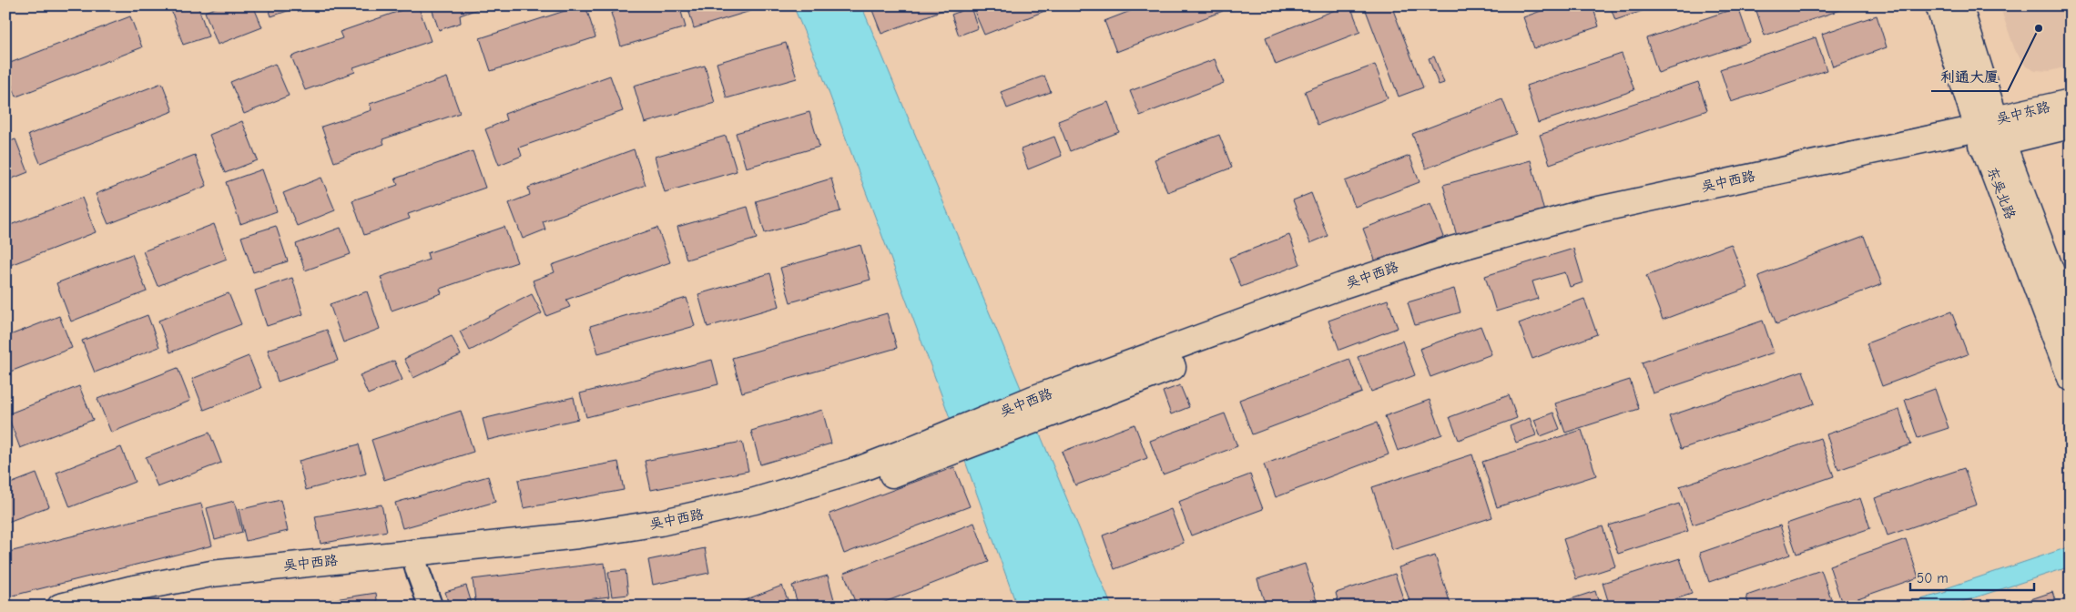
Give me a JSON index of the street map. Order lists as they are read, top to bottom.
{
  "streets": {
    "main road": ["吴中东路", "吴中西路", "东吴北路"]
  },
  "crossings": [
    ["吴中东路", "吴中西路"],
    ["吴中东路", "东吴北路"],
    ["吴中西路", "东吴北路"]
  ],
  "places": ["利通大厦"],
  "scale_bar": "50 m"
}
